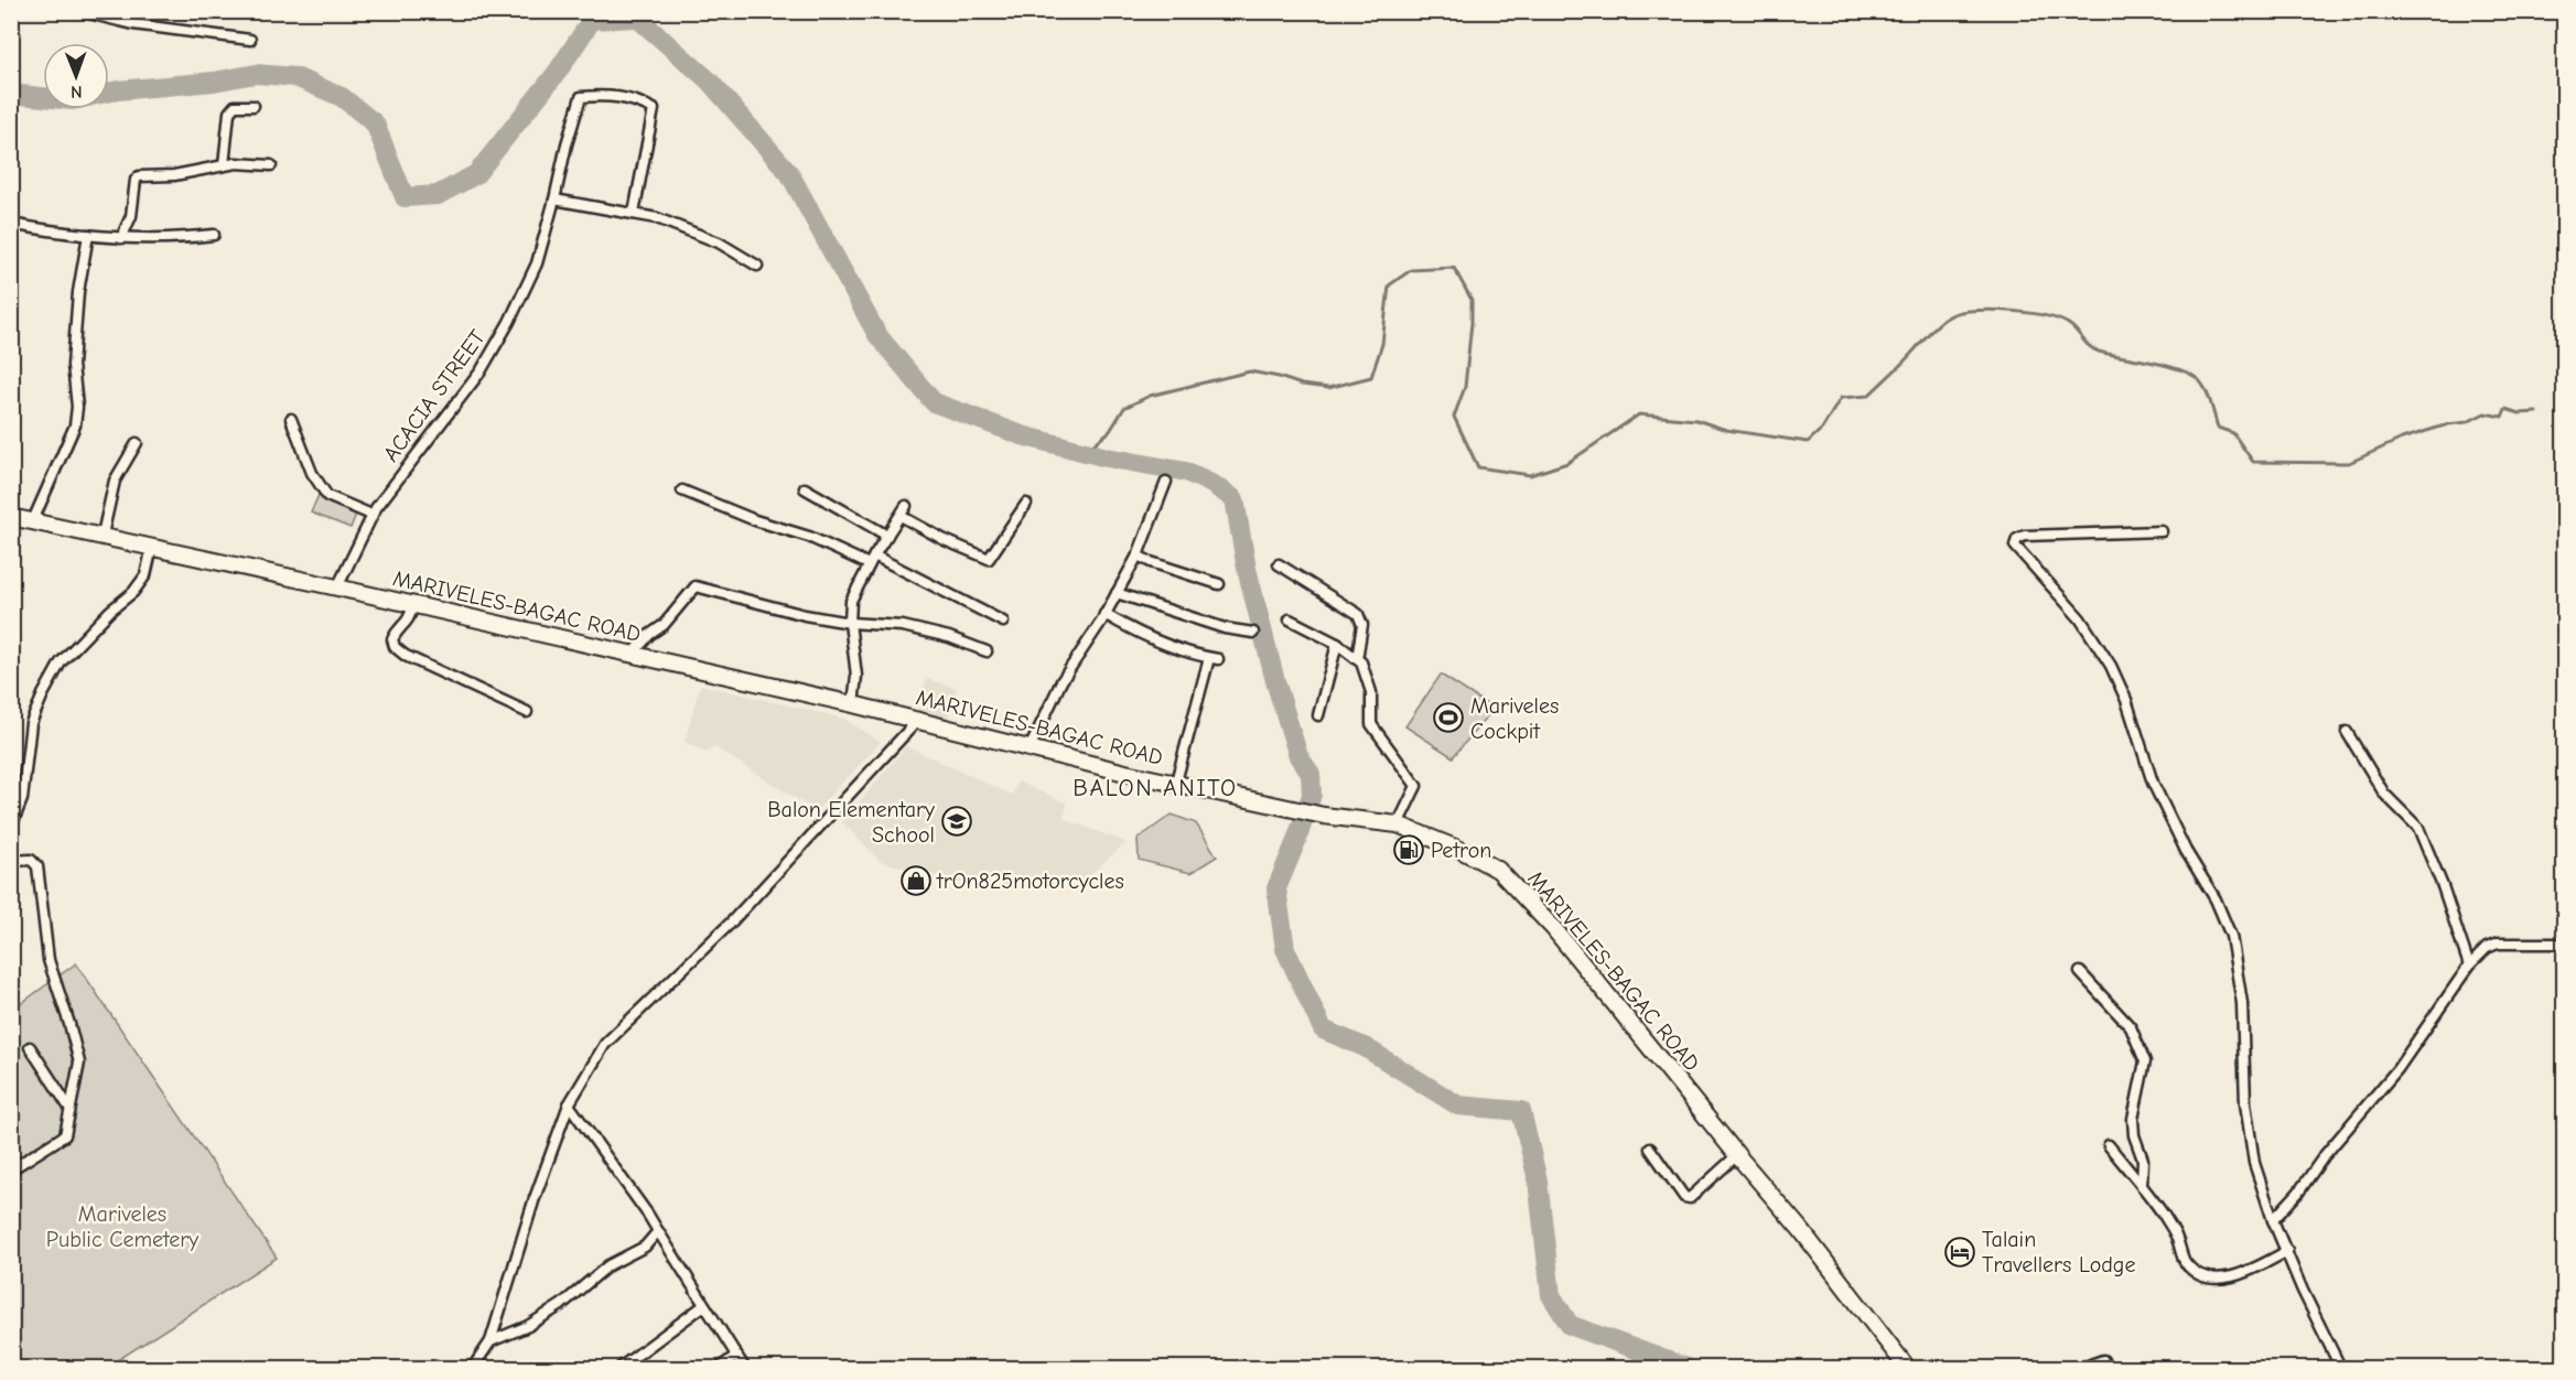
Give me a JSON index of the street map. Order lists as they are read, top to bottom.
{
  "streets": {
    "main road": ["MARIVELES-BAGAC ROAD"],
    "street": ["ACACIA STREET"]
  },
  "crossings": [
    ["ACACIA STREET", "MARIVELES-BAGAC ROAD"]
  ],
  "districts": ["BALON ANITO"],
  "parks": ["Mariveles Public Cemetery"],
  "places": {
    "sports": ["Mariveles Cockpit"],
    "school or university": ["Balon Elementary School"],
    "fuel station": ["Petron"],
    "shop": ["trOn825motorcycles"],
    "hotel": ["Talain Travellers Lodge"]
  },
  "north": "bottom"
}
